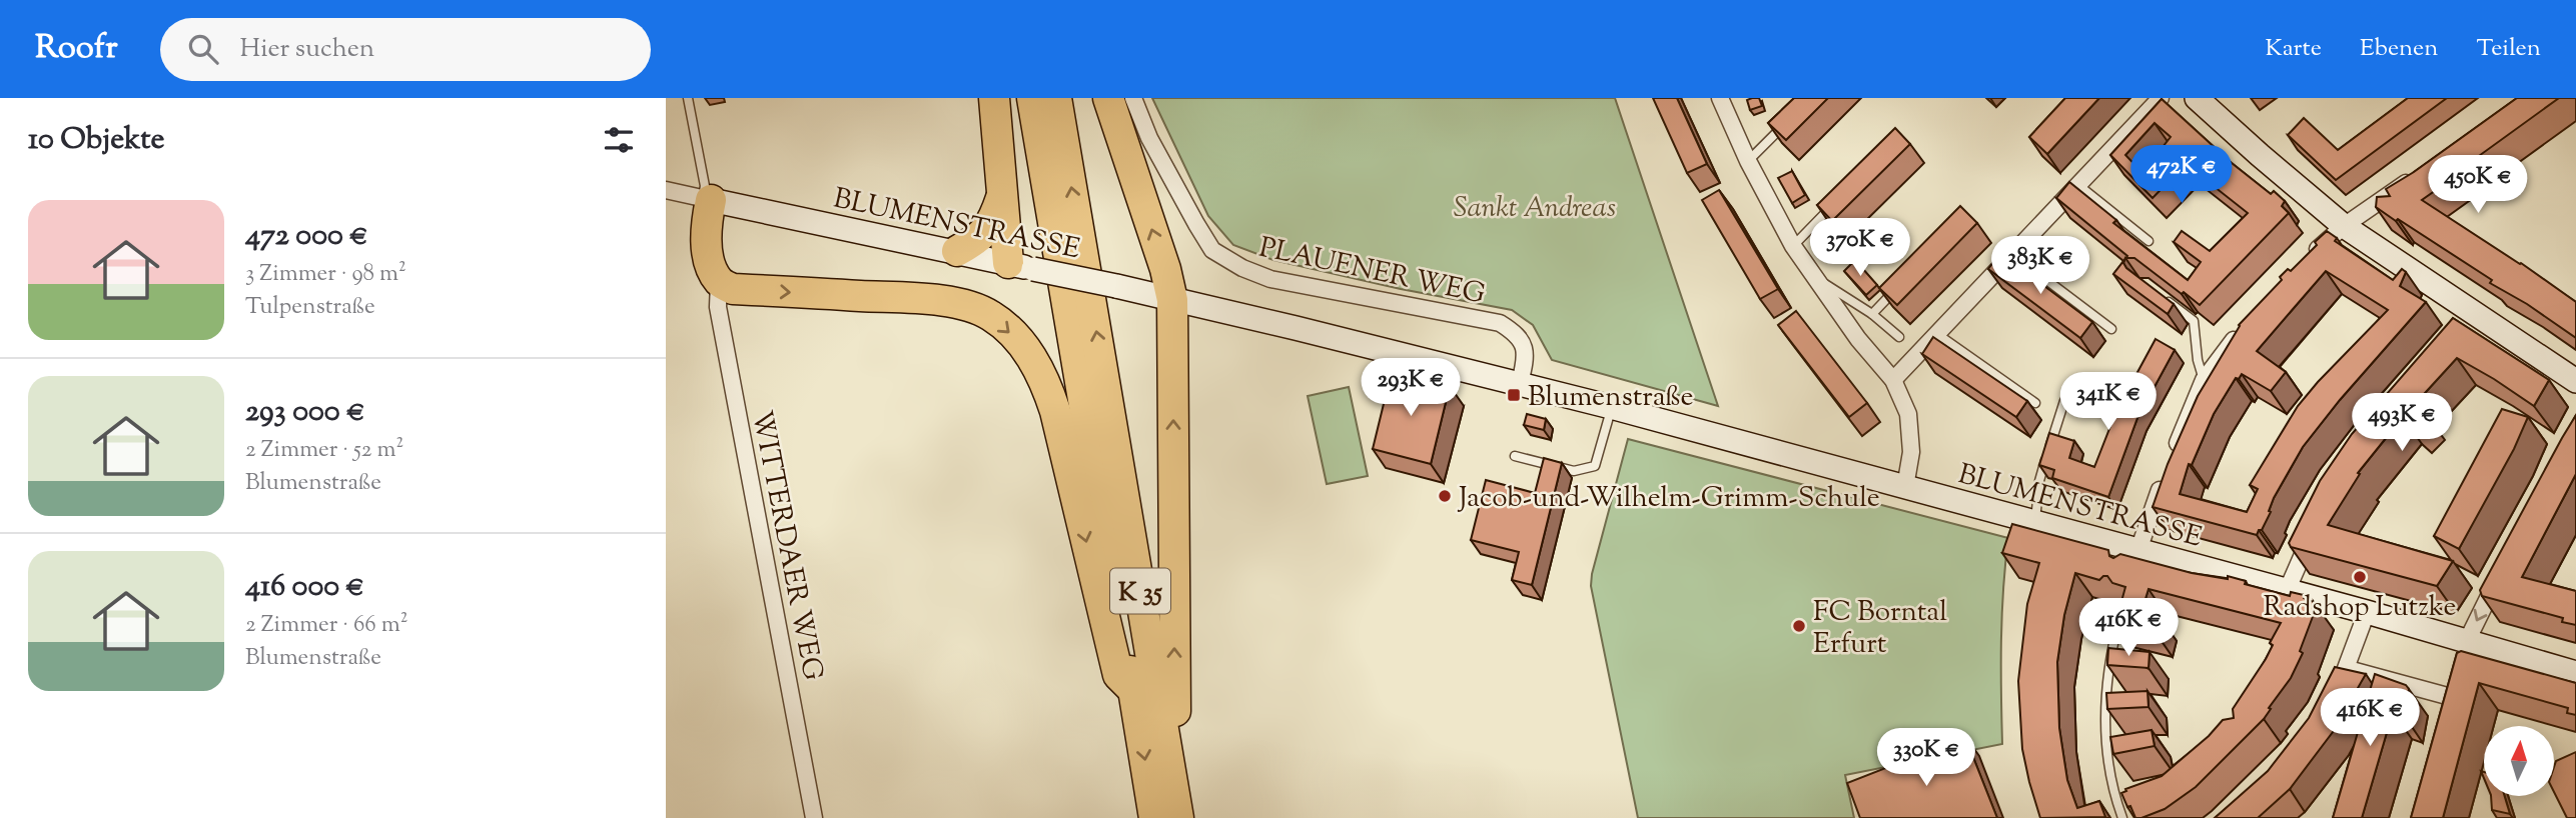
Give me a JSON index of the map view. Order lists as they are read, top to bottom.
{
  "streets": {
    "highway": ["K 35"],
    "street": ["BLUMENSTRASSE", "PLAUENER WEG", "WITTERDAER WEG"]
  },
  "crossings": [
    ["BLUMENSTRASSE", "PLAUENER WEG"],
    ["BLUMENSTRASSE", "K 35"]
  ],
  "parks": ["Sankt Andreas"],
  "places": {
    "transit": ["Blumenstraße"],
    "other": ["Jacob-und-Wilhelm-Grimm-Schule", "Radshop Lutzke", "FC Borntal Erfurt"]
  },
  "north": "top",
  "page": {
    "header": "Roofr",
    "search": "Hier suchen",
    "nav": ["Karte", "Ebenen", "Teilen"],
    "heading": "10 Objekte",
    "price": [
      "472K €",
      "450K €",
      "370K €",
      "383K €",
      "293K €",
      "341K €",
      "493K €",
      "416K €",
      "416K €",
      "330K €"
    ],
    "list": [
      {
        "name": "472 000 €",
        "note": "3 Zimmer · 98 m² · Tulpenstraße"
      },
      {
        "name": "293 000 €",
        "note": "2 Zimmer · 52 m² · Blumenstraße"
      },
      {
        "name": "416 000 €",
        "note": "2 Zimmer · 66 m² · Blumenstraße"
      }
    ]
  }
}
